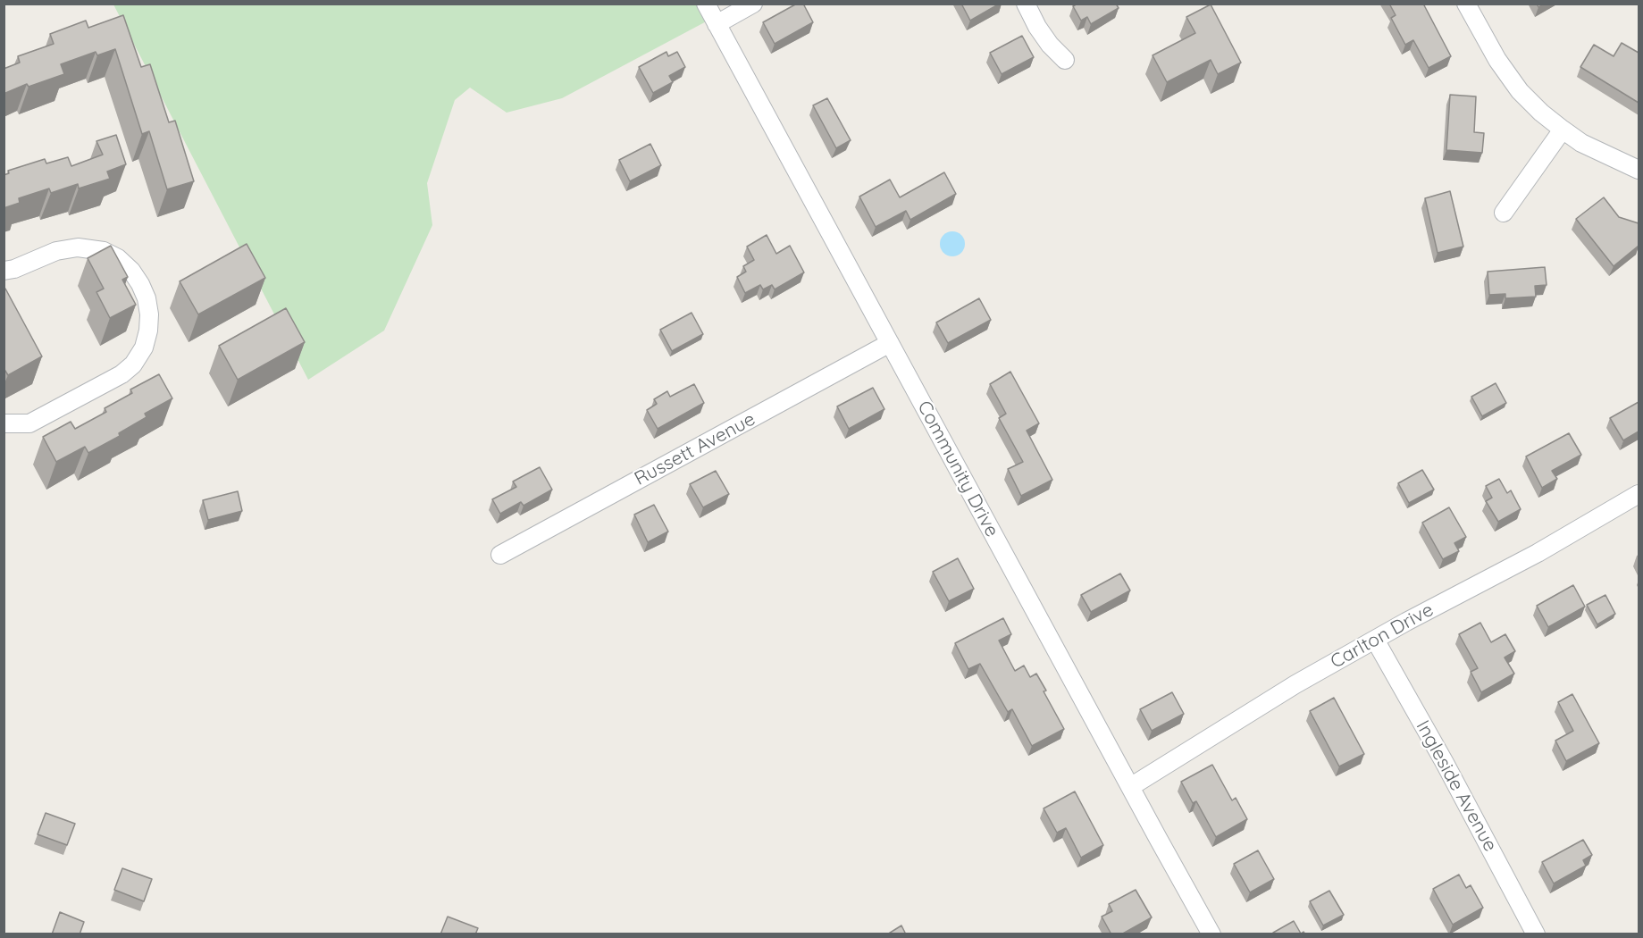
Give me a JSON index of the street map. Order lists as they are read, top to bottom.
{
  "streets": {
    "street": [
      "Russett Avenue",
      "Community Drive",
      "Carlton Drive",
      "Ingleside Avenue"
    ]
  },
  "crossings": [
    ["Russett Avenue", "Community Drive"],
    ["Community Drive", "Carlton Drive"],
    ["Carlton Drive", "Ingleside Avenue"]
  ]
}
